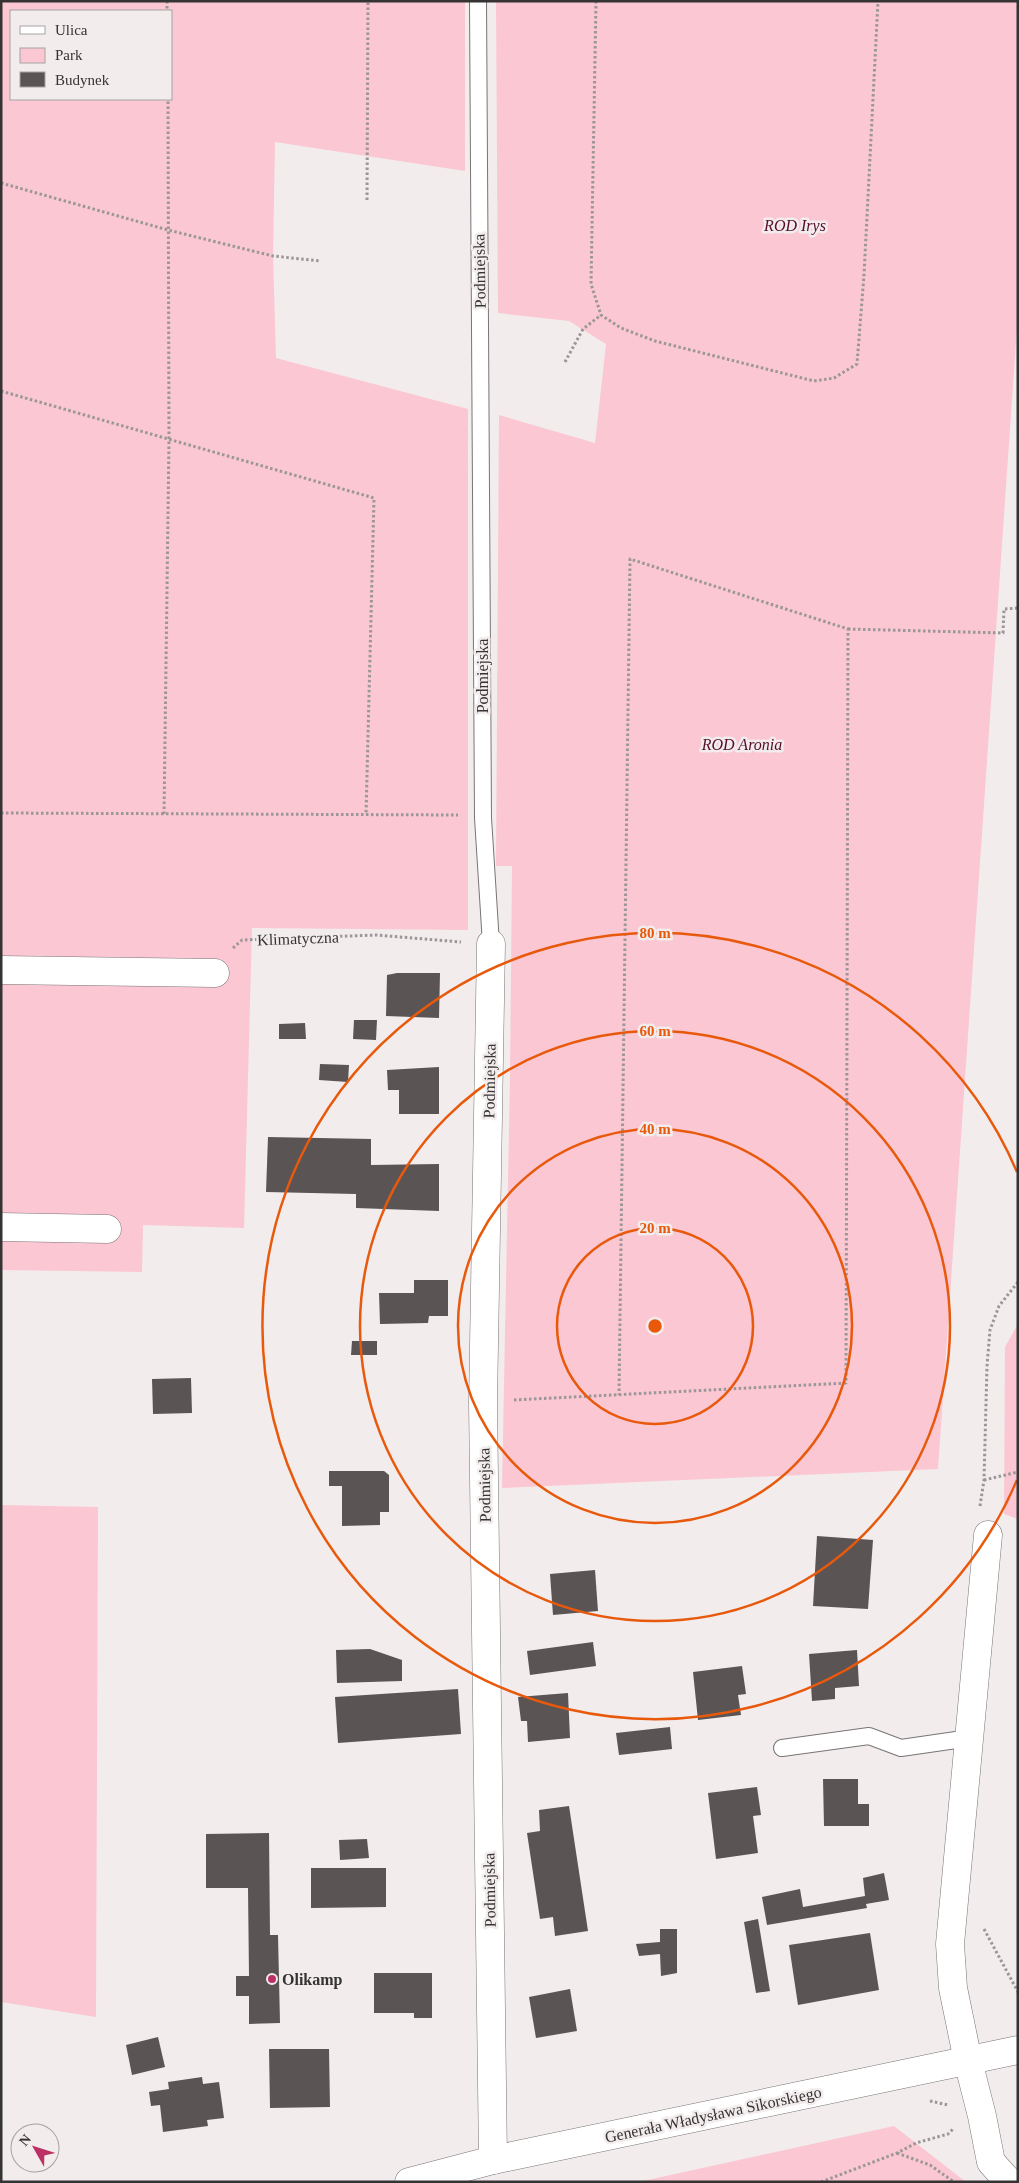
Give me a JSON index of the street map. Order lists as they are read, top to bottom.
{
  "streets": {
    "street": ["Podmiejska", "Generała Władysława Sikorskiego"],
    "path": ["Klimatyczna"]
  },
  "crossings": [
    ["Podmiejska", "Klimatyczna"],
    ["Podmiejska", "Generała Władysława Sikorskiego"]
  ],
  "parks": ["ROD Irys", "ROD Aronia"],
  "places": ["Olikamp"],
  "legend": ["Ulica", "Park", "Budynek"],
  "north": "top left",
  "rings": [
    "80 m",
    "60 m",
    "40 m",
    "20 m"
  ]
}
